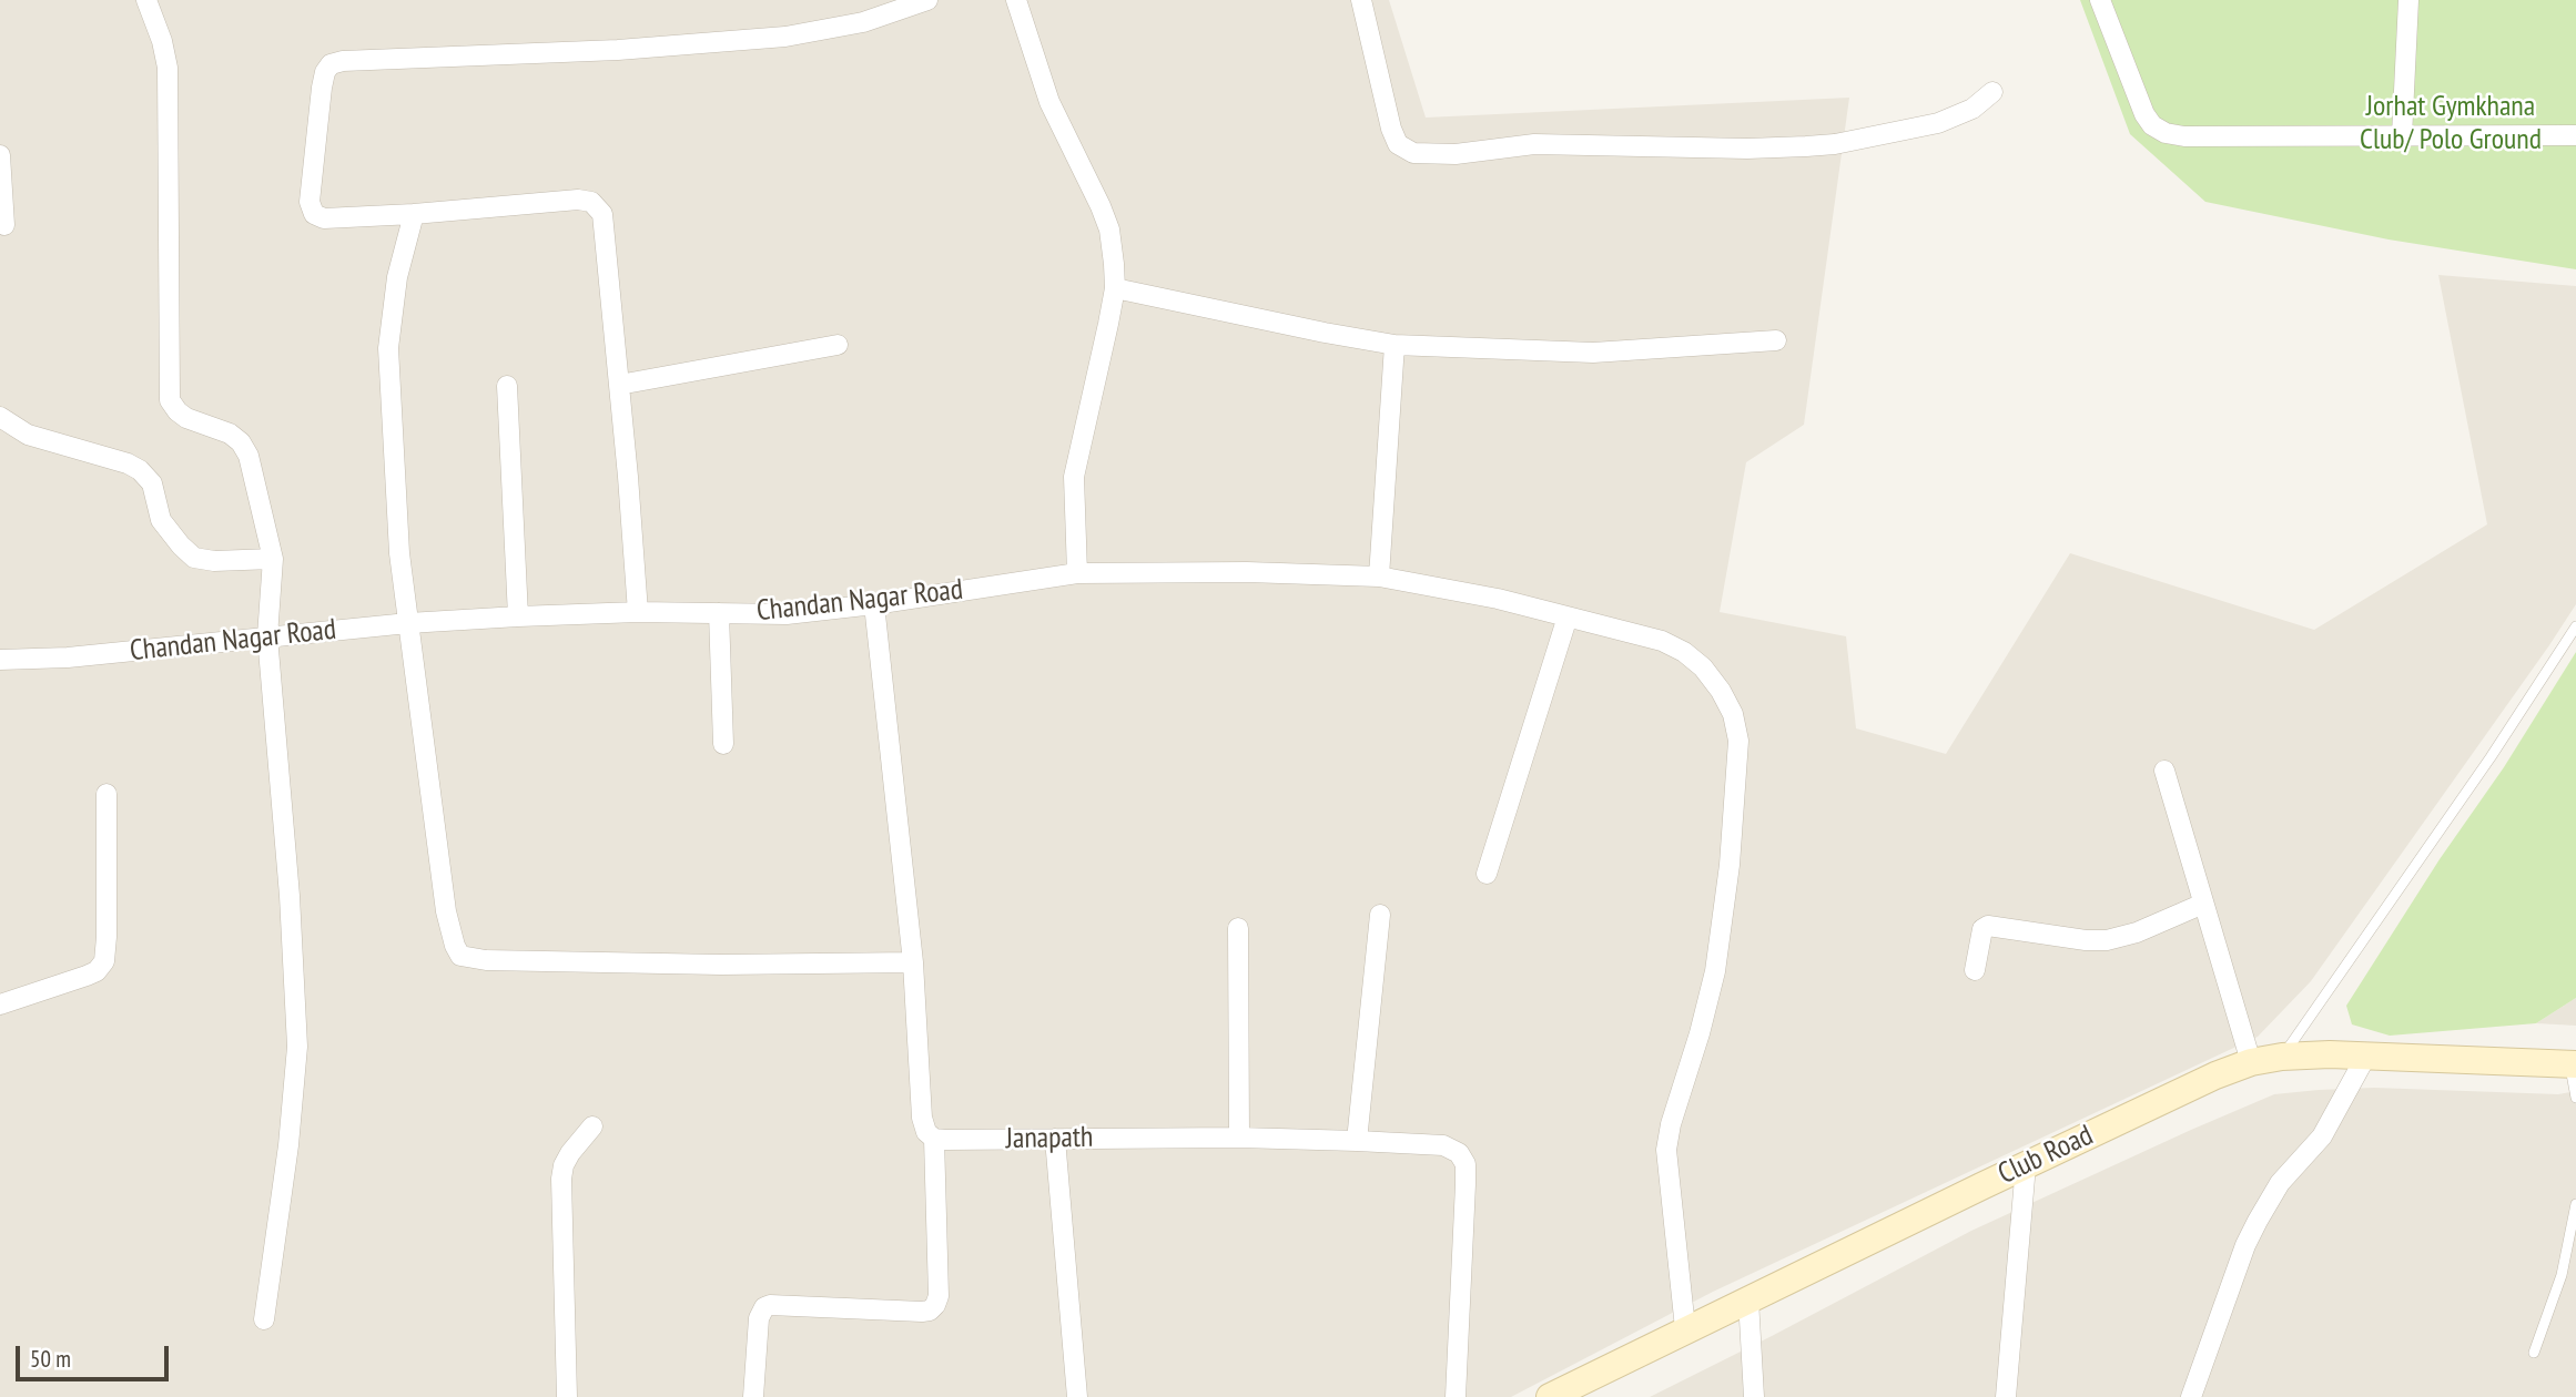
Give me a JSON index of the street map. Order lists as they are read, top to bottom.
{
  "streets": {
    "street": ["Chandan Nagar Road", "Janapath", "Club Road"]
  },
  "crossings": [
    ["Chandan Nagar Road", "Club Road"]
  ],
  "parks": ["Jorhat Gymkhana Club/ Polo Ground"],
  "scale_bar": "50 m"
}
